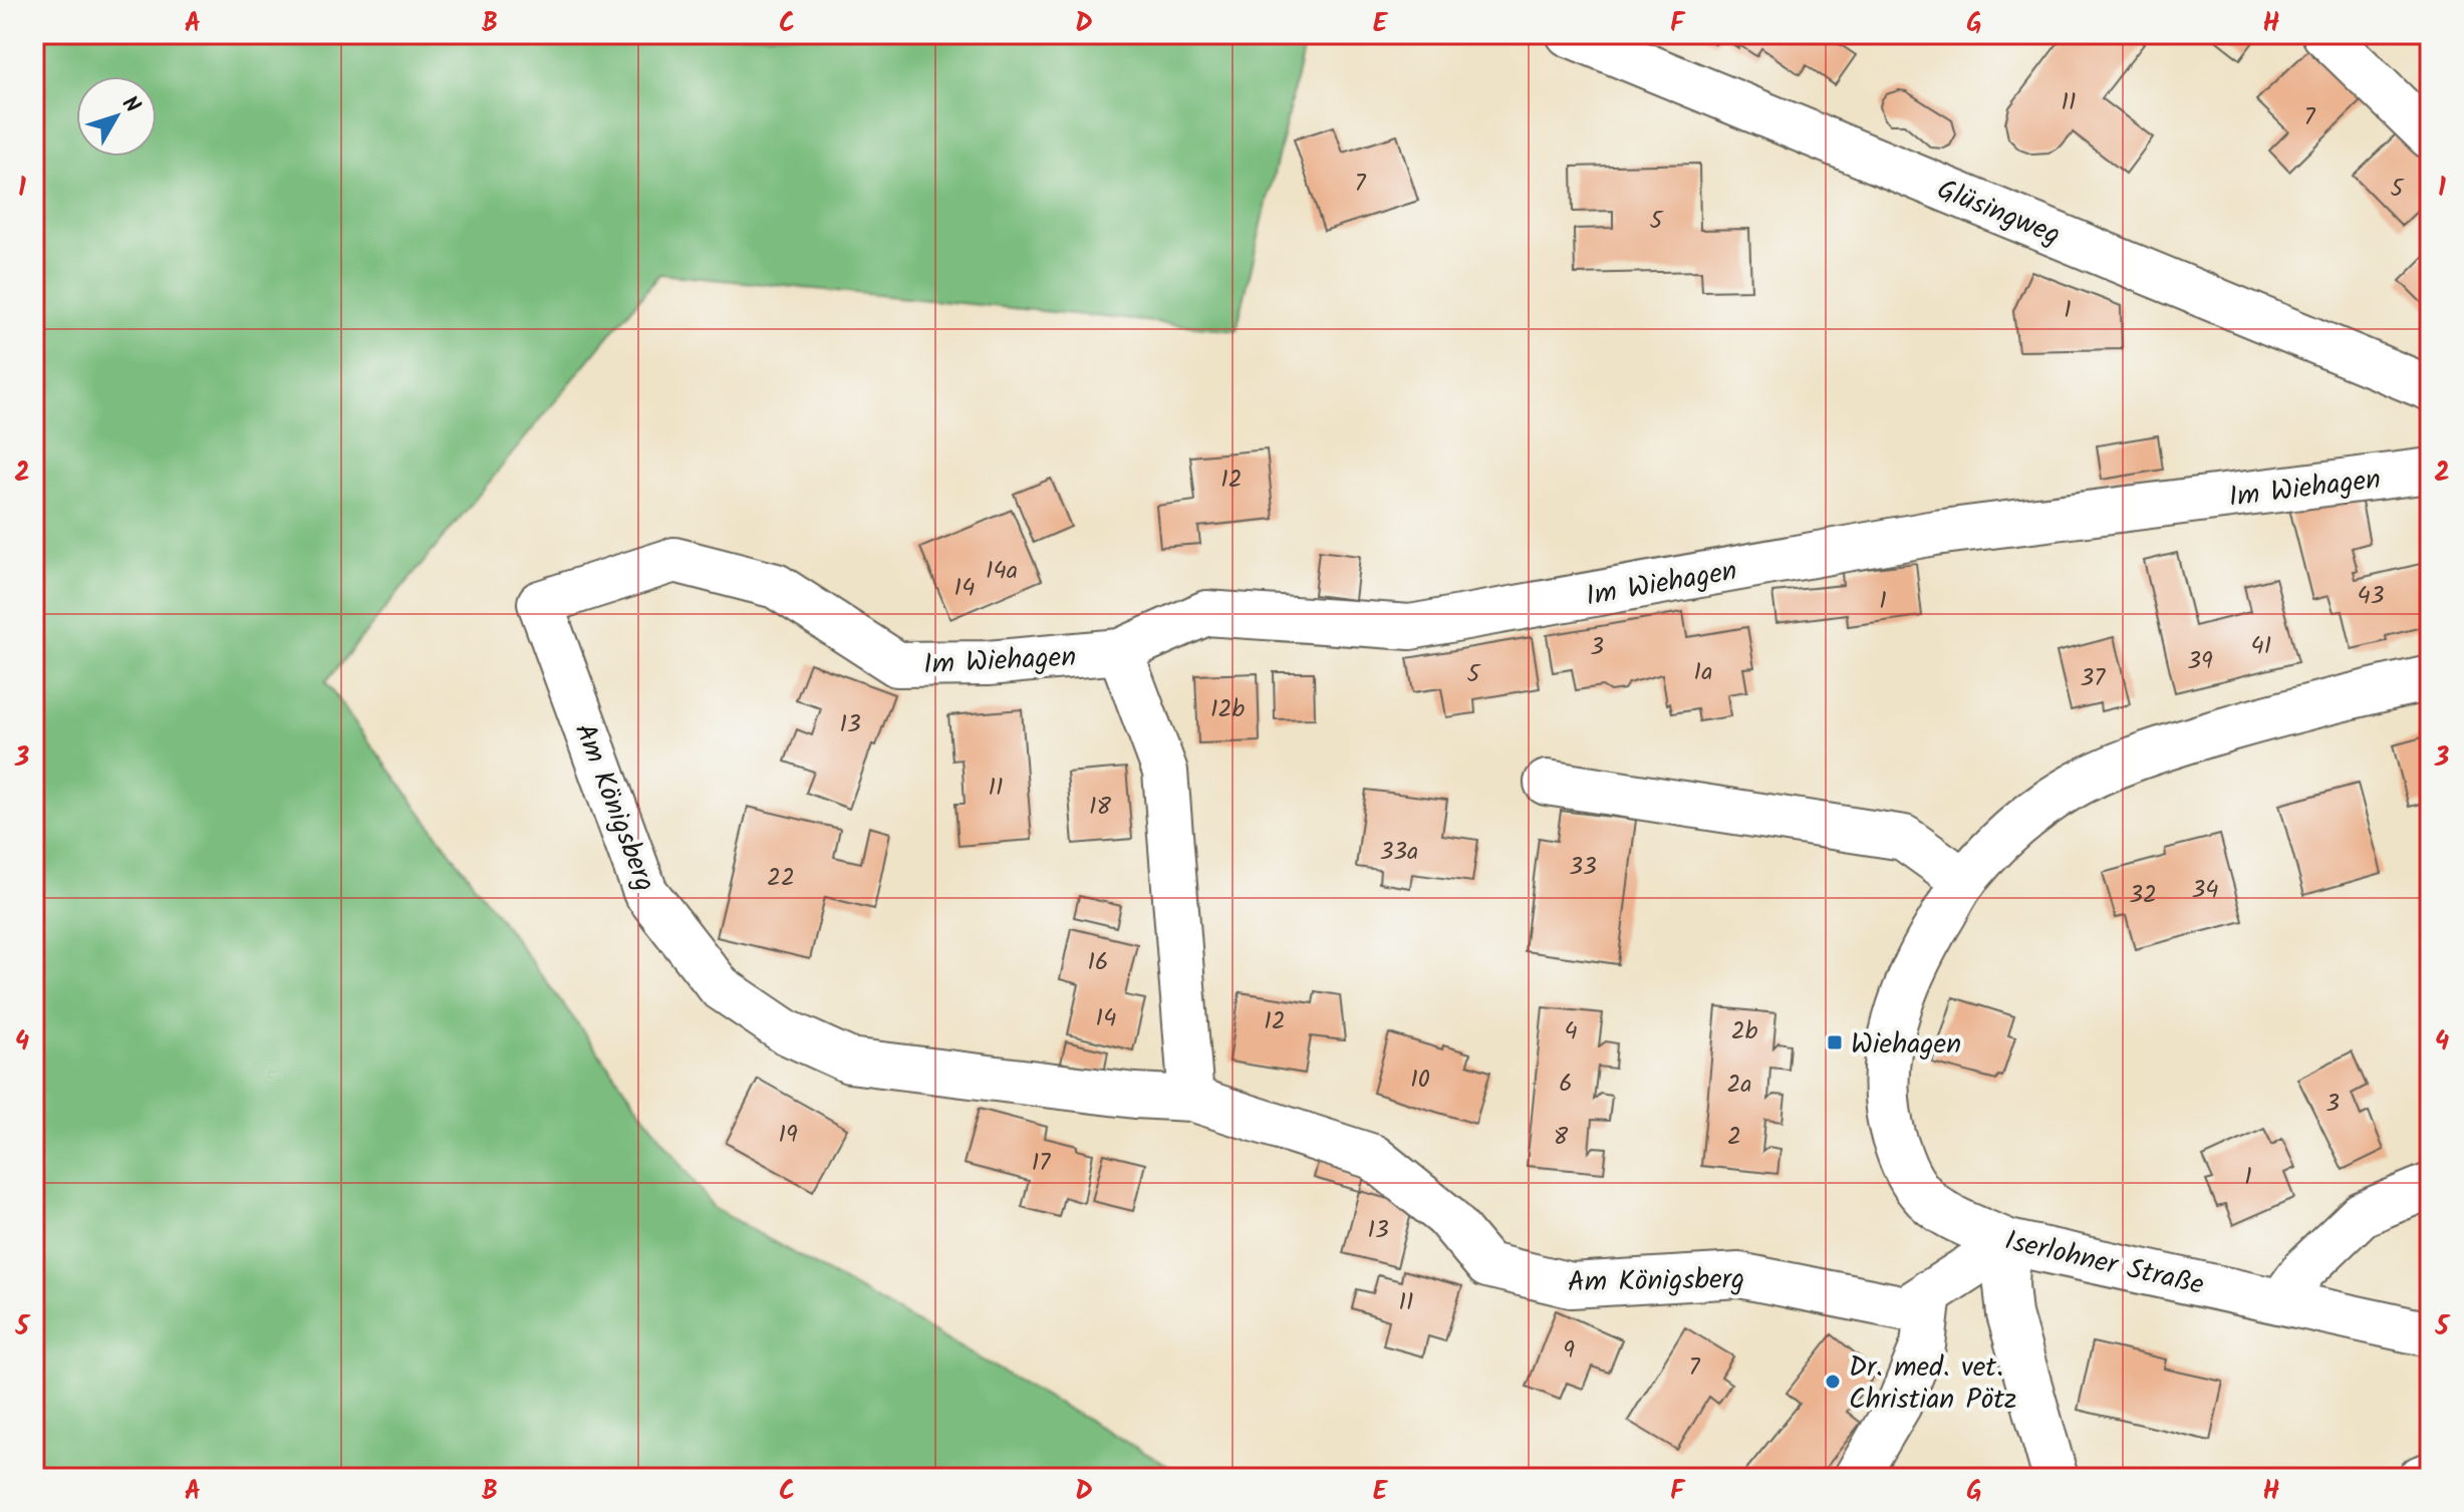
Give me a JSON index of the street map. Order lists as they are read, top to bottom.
{
  "streets": {
    "street": [
      "Glüsingweg",
      "Im Wiehagen",
      "Am Königsberg",
      "Iserlohner Straße"
    ]
  },
  "crossings": [
    ["Im Wiehagen", "Am Königsberg"],
    ["Am Königsberg", "Iserlohner Straße"]
  ],
  "places": {
    "transit": ["Wiehagen"],
    "other": ["Dr. med. vet. Christian Pötz"]
  },
  "house_numbers": [
    "11",
    "7",
    "7",
    "5",
    "5",
    "1",
    "12",
    "14a",
    "14",
    "43",
    "1",
    "41",
    "3",
    "39",
    "1a",
    "5",
    "37",
    "12b",
    "13",
    "11",
    "18",
    "33a",
    "33",
    "22",
    "34",
    "32",
    "16",
    "14",
    "12",
    "4",
    "2b",
    "10",
    "6",
    "2a",
    "3",
    "19",
    "8",
    "2",
    "17",
    "1",
    "13",
    "11",
    "9",
    "7"
  ],
  "north": "top right",
  "grid": {
    "columns": [
      "A",
      "B",
      "C",
      "D",
      "E",
      "F",
      "G",
      "H"
    ],
    "rows": [
      "1",
      "2",
      "3",
      "4",
      "5"
    ]
  }
}
